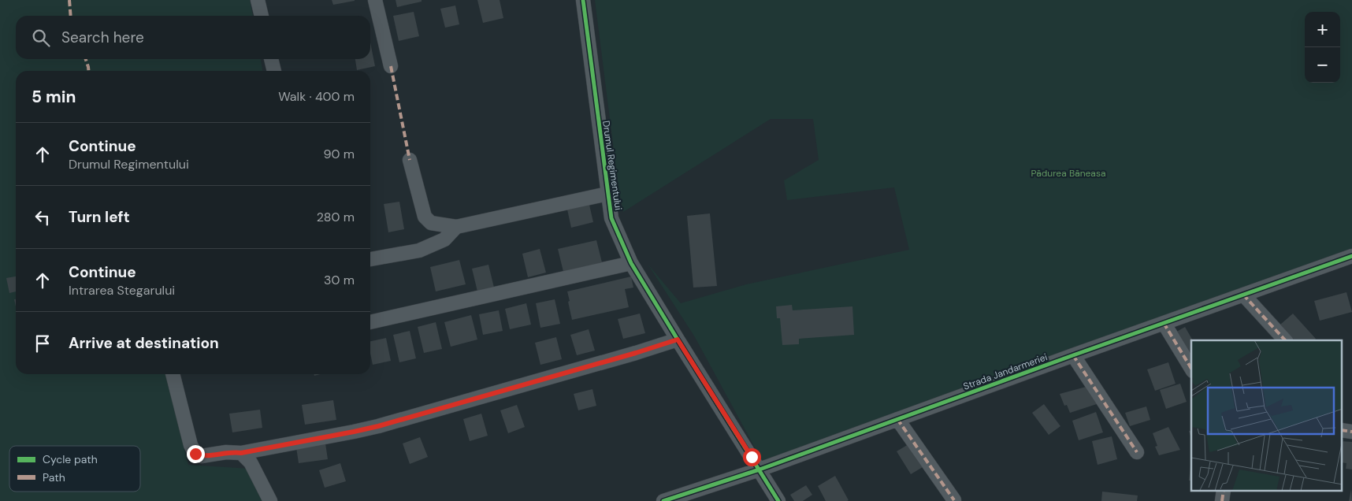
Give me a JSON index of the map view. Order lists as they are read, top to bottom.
{
  "streets": {
    "street": ["Drumul Regimentului", "Strada Jandarmeriei"]
  },
  "crossings": [
    ["Drumul Regimentului", "Strada Jandarmeriei"]
  ],
  "parks": ["Pădurea Băneasa"],
  "legend": ["Cycle path", "Path"],
  "page": {
    "map_buttons": ["+", "−"],
    "search": "Search here",
    "heading": ["5 min", "Walk · 400 m"],
    "list": [
      ["Continue", "Drumul Regimentului", "90 m"],
      ["Turn left", "280 m"],
      ["Continue", "Intrarea Stegarului", "30 m"],
      "Arrive at destination"
    ]
  }
}
